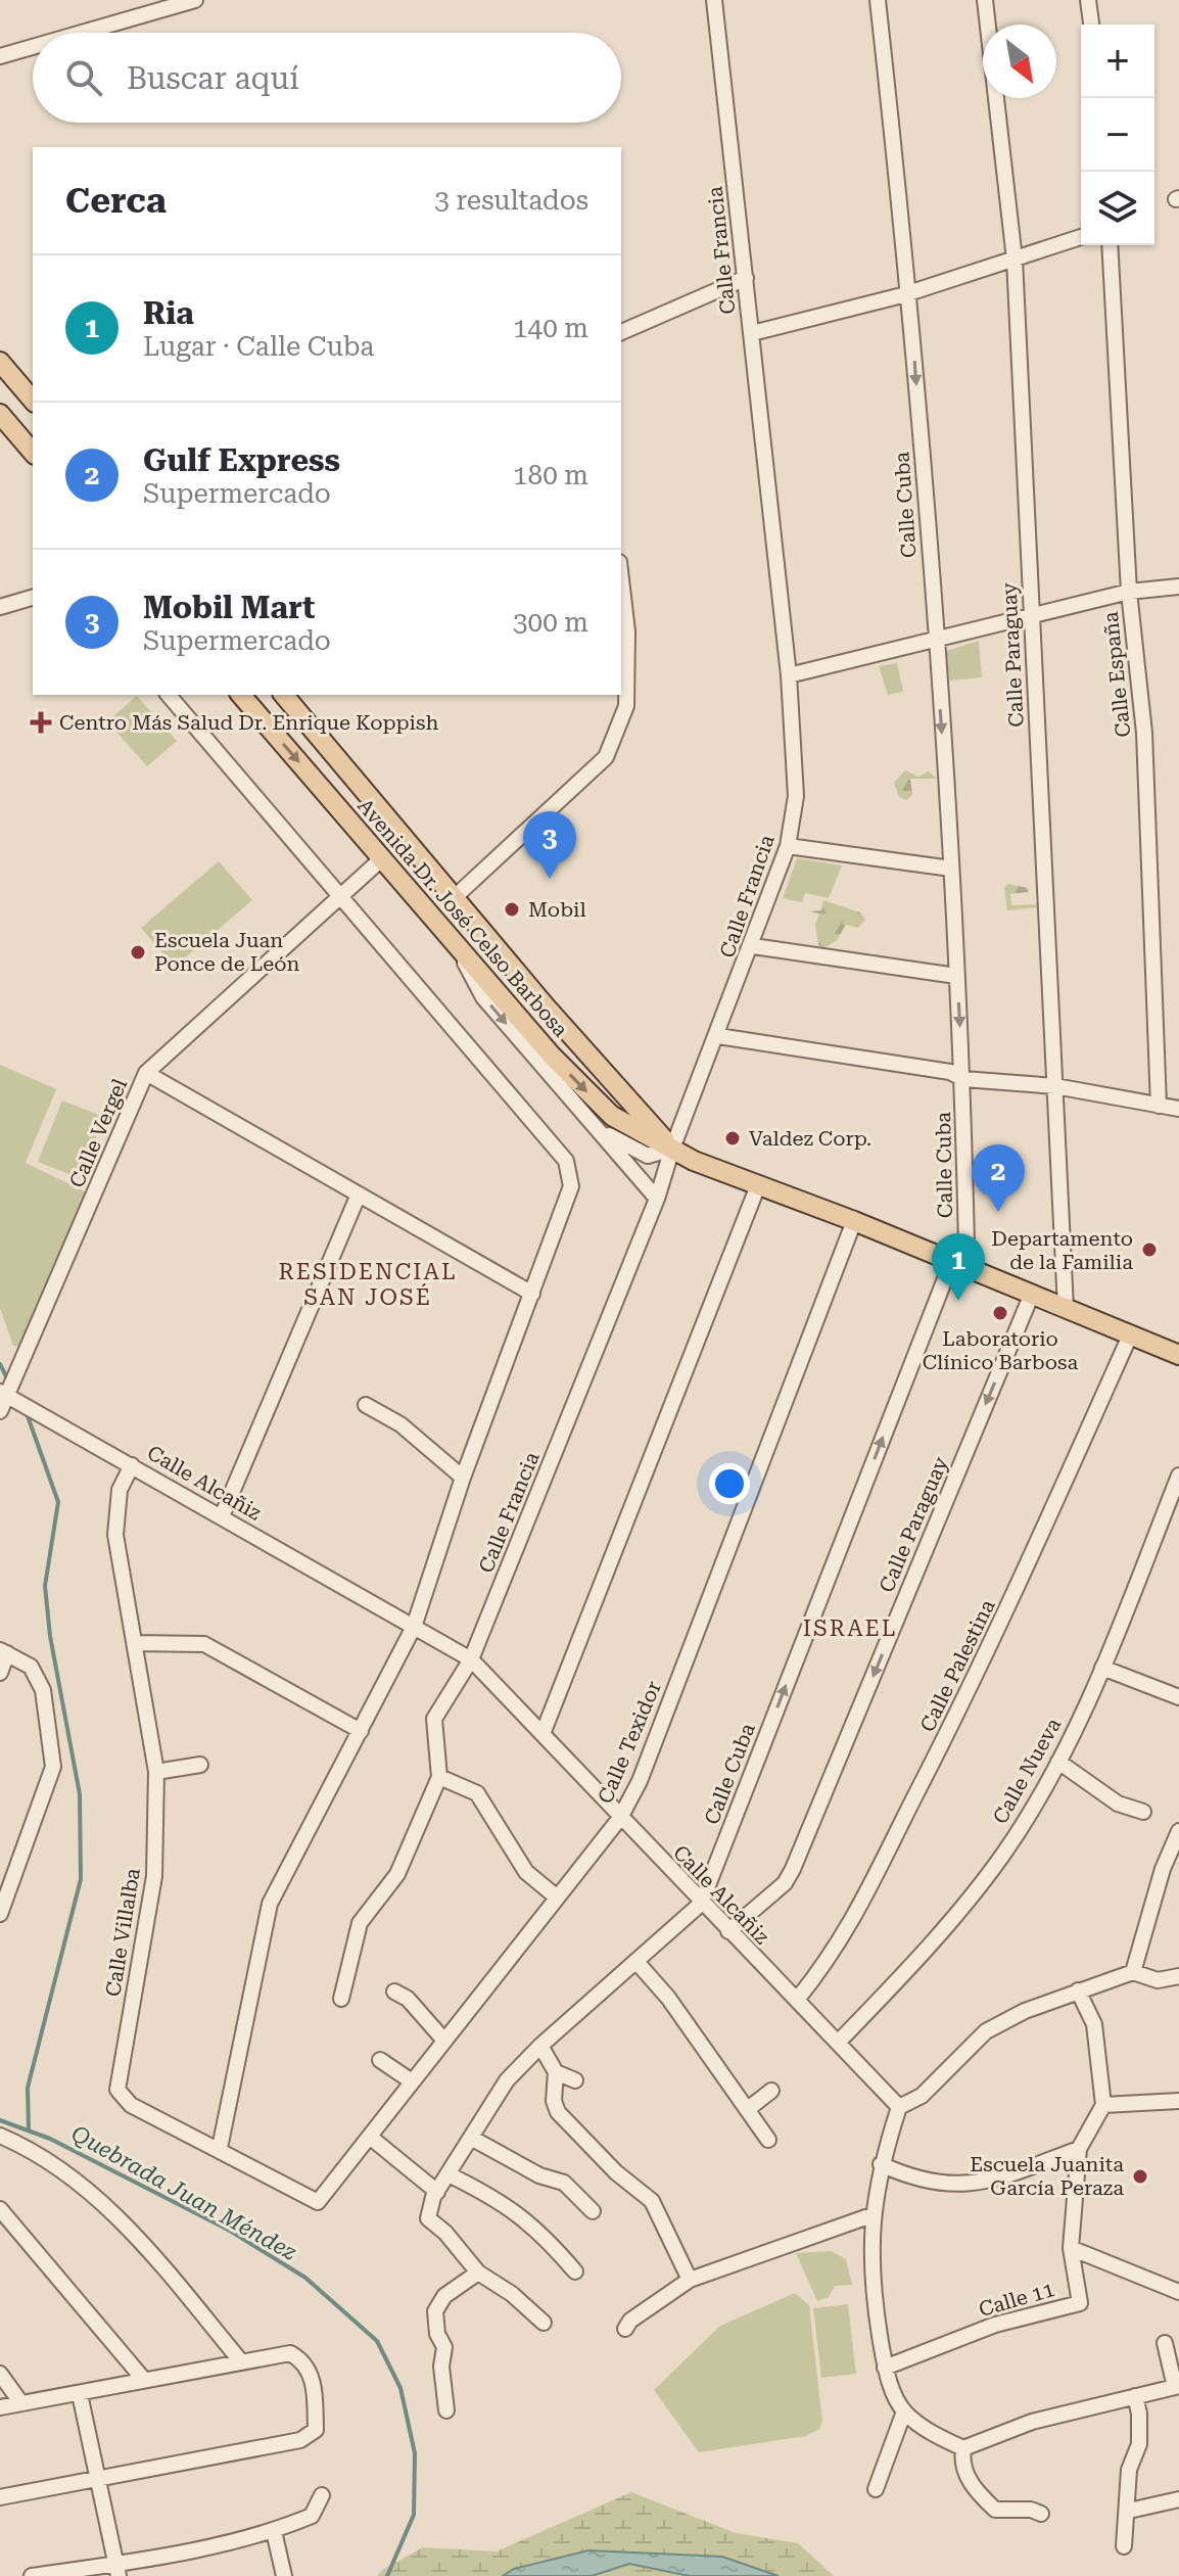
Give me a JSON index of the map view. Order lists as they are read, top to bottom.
{
  "streets": {
    "main road": ["Avenida Dr. José Celso Barbosa"],
    "street": [
      "Calle Francia",
      "Calle Cuba",
      "Calle Paraguay",
      "Calle España",
      "Calle Vergel",
      "Calle Alcañiz",
      "Calle Palestina",
      "Calle Texidor",
      "Calle Nueva",
      "Calle Villalba",
      "Calle 11"
    ]
  },
  "crossings": [
    ["Calle Francia", "Avenida Dr. José Celso Barbosa"],
    ["Calle Francia", "Calle Alcañiz"],
    ["Calle Cuba", "Avenida Dr. José Celso Barbosa"],
    ["Calle Cuba", "Calle Alcañiz"],
    ["Calle Paraguay", "Avenida Dr. José Celso Barbosa"],
    ["Calle Paraguay", "Calle Alcañiz"],
    ["Avenida Dr. José Celso Barbosa", "Calle Vergel"],
    ["Avenida Dr. José Celso Barbosa", "Calle Palestina"],
    ["Avenida Dr. José Celso Barbosa", "Calle Texidor"],
    ["Calle Vergel", "Calle Alcañiz"],
    ["Calle Alcañiz", "Calle Palestina"],
    ["Calle Alcañiz", "Calle Texidor"],
    ["Calle Alcañiz", "Calle Nueva"],
    ["Calle Alcañiz", "Calle Villalba"],
    ["Calle Texidor", "Calle Villalba"]
  ],
  "districts": ["RESIDENCIAL SAN JOSÉ", "ISRAEL"],
  "water": ["Quebrada Juan Méndez"],
  "places": {
    "health": ["Centro Más Salud Dr. Enrique Koppish"],
    "other": [
      "Mobil",
      "Escuela Juan Ponce de León",
      "Valdez Corp.",
      "Departamento de la Familia",
      "Laboratorio Clínico Barbosa",
      "Escuela Juanita García Peraza"
    ]
  },
  "north": "bottom right",
  "page": {
    "map_buttons": ["+", "−"],
    "search": "Buscar aquí",
    "heading": ["Cerca", "3 resultados"],
    "list": [
      {
        "mark": "1",
        "name": "Ria",
        "note": "Lugar · Calle Cuba",
        "value": "140 m"
      },
      {
        "mark": "2",
        "name": "Gulf Express",
        "note": "Supermercado",
        "value": "180 m"
      },
      {
        "mark": "3",
        "name": "Mobil Mart",
        "note": "Supermercado",
        "value": "300 m"
      }
    ],
    "pins": ["3", "2", "1"]
  }
}
